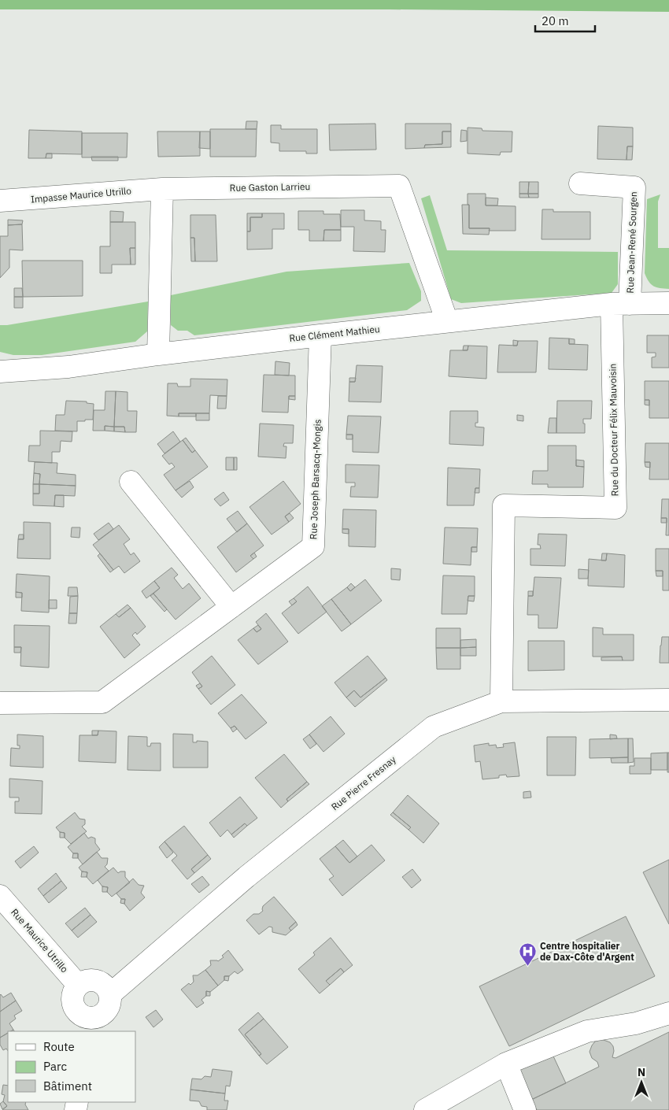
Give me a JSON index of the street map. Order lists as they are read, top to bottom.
{
  "streets": {
    "street": [
      "Rue Gaston Larrieu",
      "Impasse Maurice Utrillo",
      "Rue Jean-René Sourgen",
      "Rue Clément Mathieu",
      "Rue du Docteur Félix Mauvoisin",
      "Rue Joseph Barsacq-Mongis",
      "Rue Pierre Fresnay",
      "Rue Maurice Utrillo"
    ]
  },
  "crossings": [
    ["Rue Gaston Larrieu", "Impasse Maurice Utrillo"],
    ["Rue Gaston Larrieu", "Rue Clément Mathieu"],
    ["Rue Jean-René Sourgen", "Rue Clément Mathieu"],
    ["Rue Jean-René Sourgen", "Rue du Docteur Félix Mauvoisin"],
    ["Rue Clément Mathieu", "Rue du Docteur Félix Mauvoisin"],
    ["Rue Clément Mathieu", "Rue Joseph Barsacq-Mongis"],
    ["Rue du Docteur Félix Mauvoisin", "Rue Pierre Fresnay"],
    ["Rue Pierre Fresnay", "Rue Maurice Utrillo"]
  ],
  "places": {
    "hospital": ["Centre hospitalier de Dax-Côte d'Argent"]
  },
  "legend": ["Route", "Parc", "Bâtiment"],
  "scale_bar": "20 m",
  "north": "top"
}
